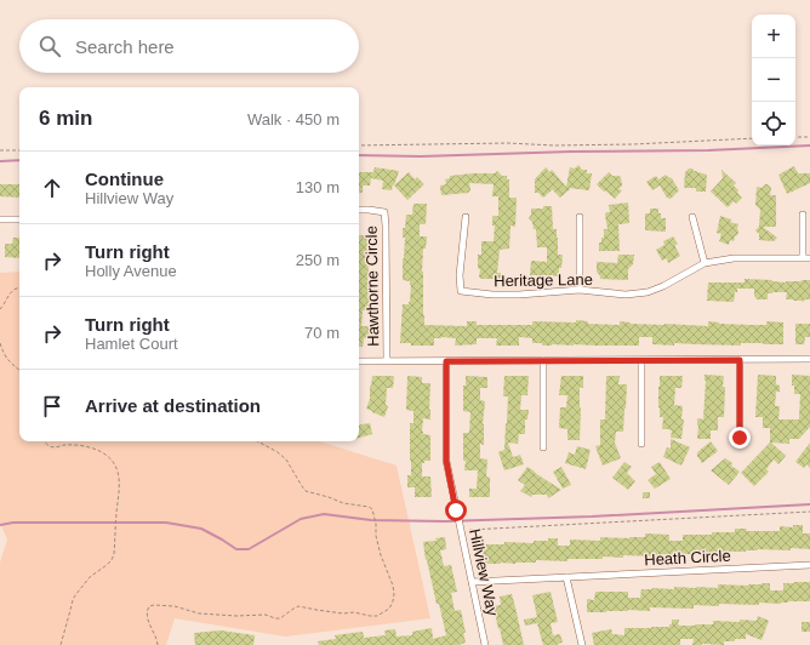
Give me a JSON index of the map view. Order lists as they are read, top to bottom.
{
  "streets": {
    "street": [
      "Heritage Lane",
      "Hawthorne Circle",
      "Heath Circle",
      "Hillview Way"
    ]
  },
  "crossings": [
    ["Heath Circle", "Hillview Way"]
  ],
  "page": {
    "map_buttons": ["+", "−"],
    "search": "Search here",
    "heading": ["6 min", "Walk · 450 m"],
    "list": [
      ["Continue", "Hillview Way", "130 m"],
      ["Turn right", "Holly Avenue", "250 m"],
      ["Turn right", "Hamlet Court", "70 m"],
      "Arrive at destination"
    ]
  }
}
